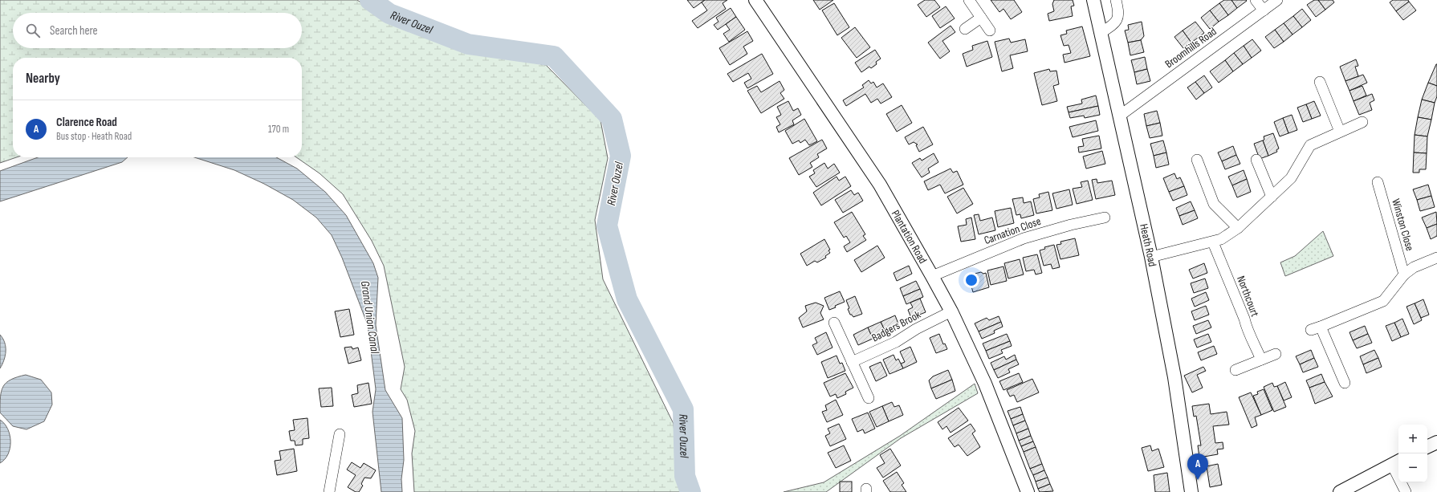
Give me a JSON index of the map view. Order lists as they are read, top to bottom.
{
  "streets": {
    "street": [
      "Broomhills Road",
      "Winston Close",
      "Carnation Close",
      "Plantation Road",
      "Heath Road",
      "Northcourt",
      "Badgers Brook"
    ]
  },
  "crossings": [
    ["Broomhills Road", "Heath Road"],
    ["Carnation Close", "Plantation Road"],
    ["Plantation Road", "Badgers Brook"]
  ],
  "water": ["River Ouzel", "Grand Union Canal"],
  "page": {
    "search": "Search here",
    "heading": "Nearby",
    "list": [
      {
        "mark": "A",
        "name": "Clarence Road",
        "note": "Bus stop · Heath Road",
        "value": "170 m"
      }
    ],
    "map_buttons": ["+", "−"],
    "pins": "A"
  }
}
